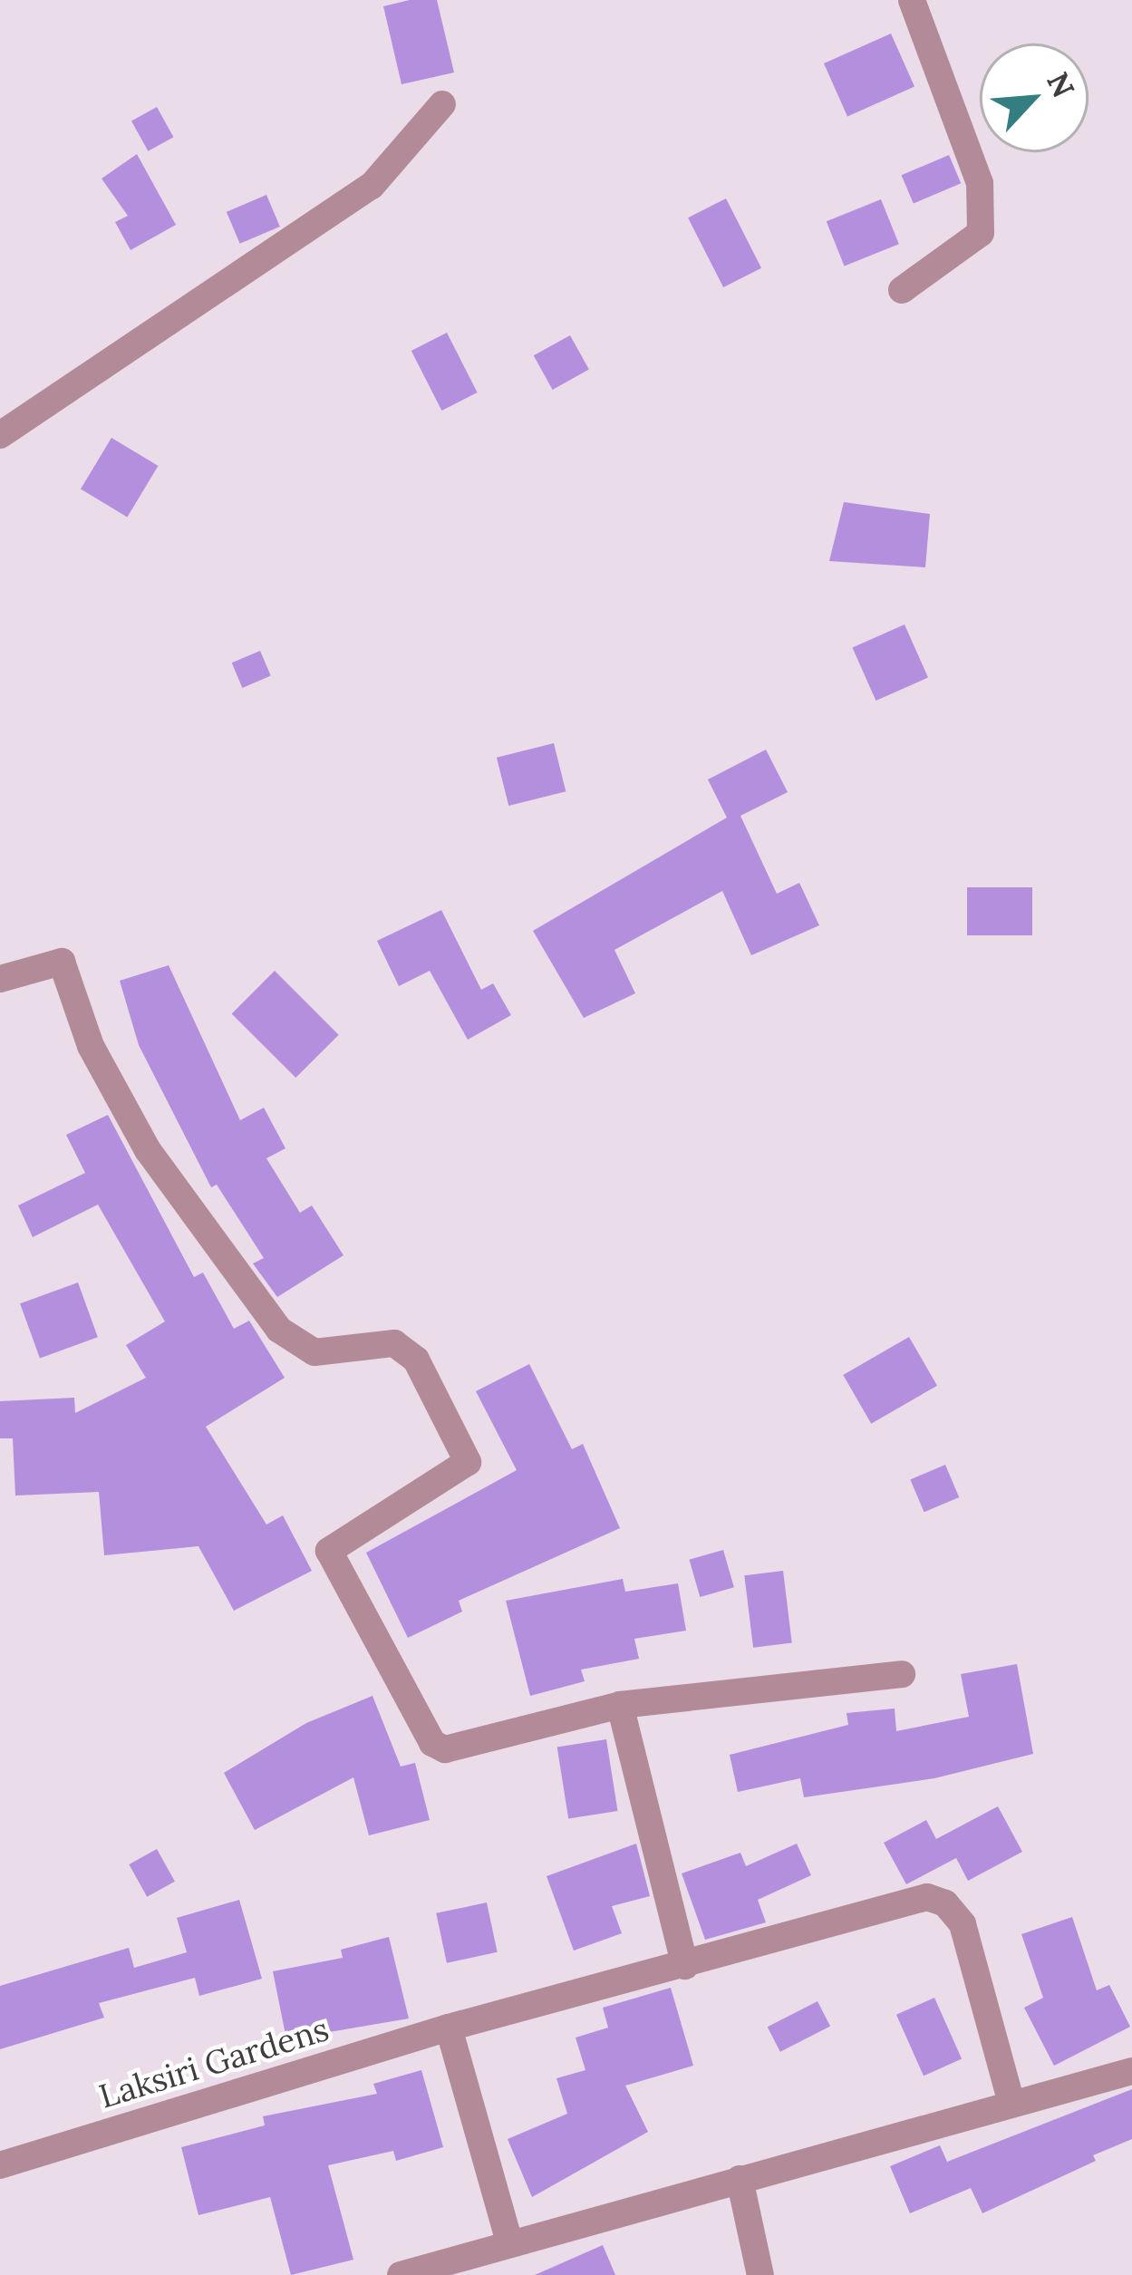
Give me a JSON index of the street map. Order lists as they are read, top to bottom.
{
  "streets": {
    "street": ["Laksiri Gardens"]
  },
  "north": "top right"
}
